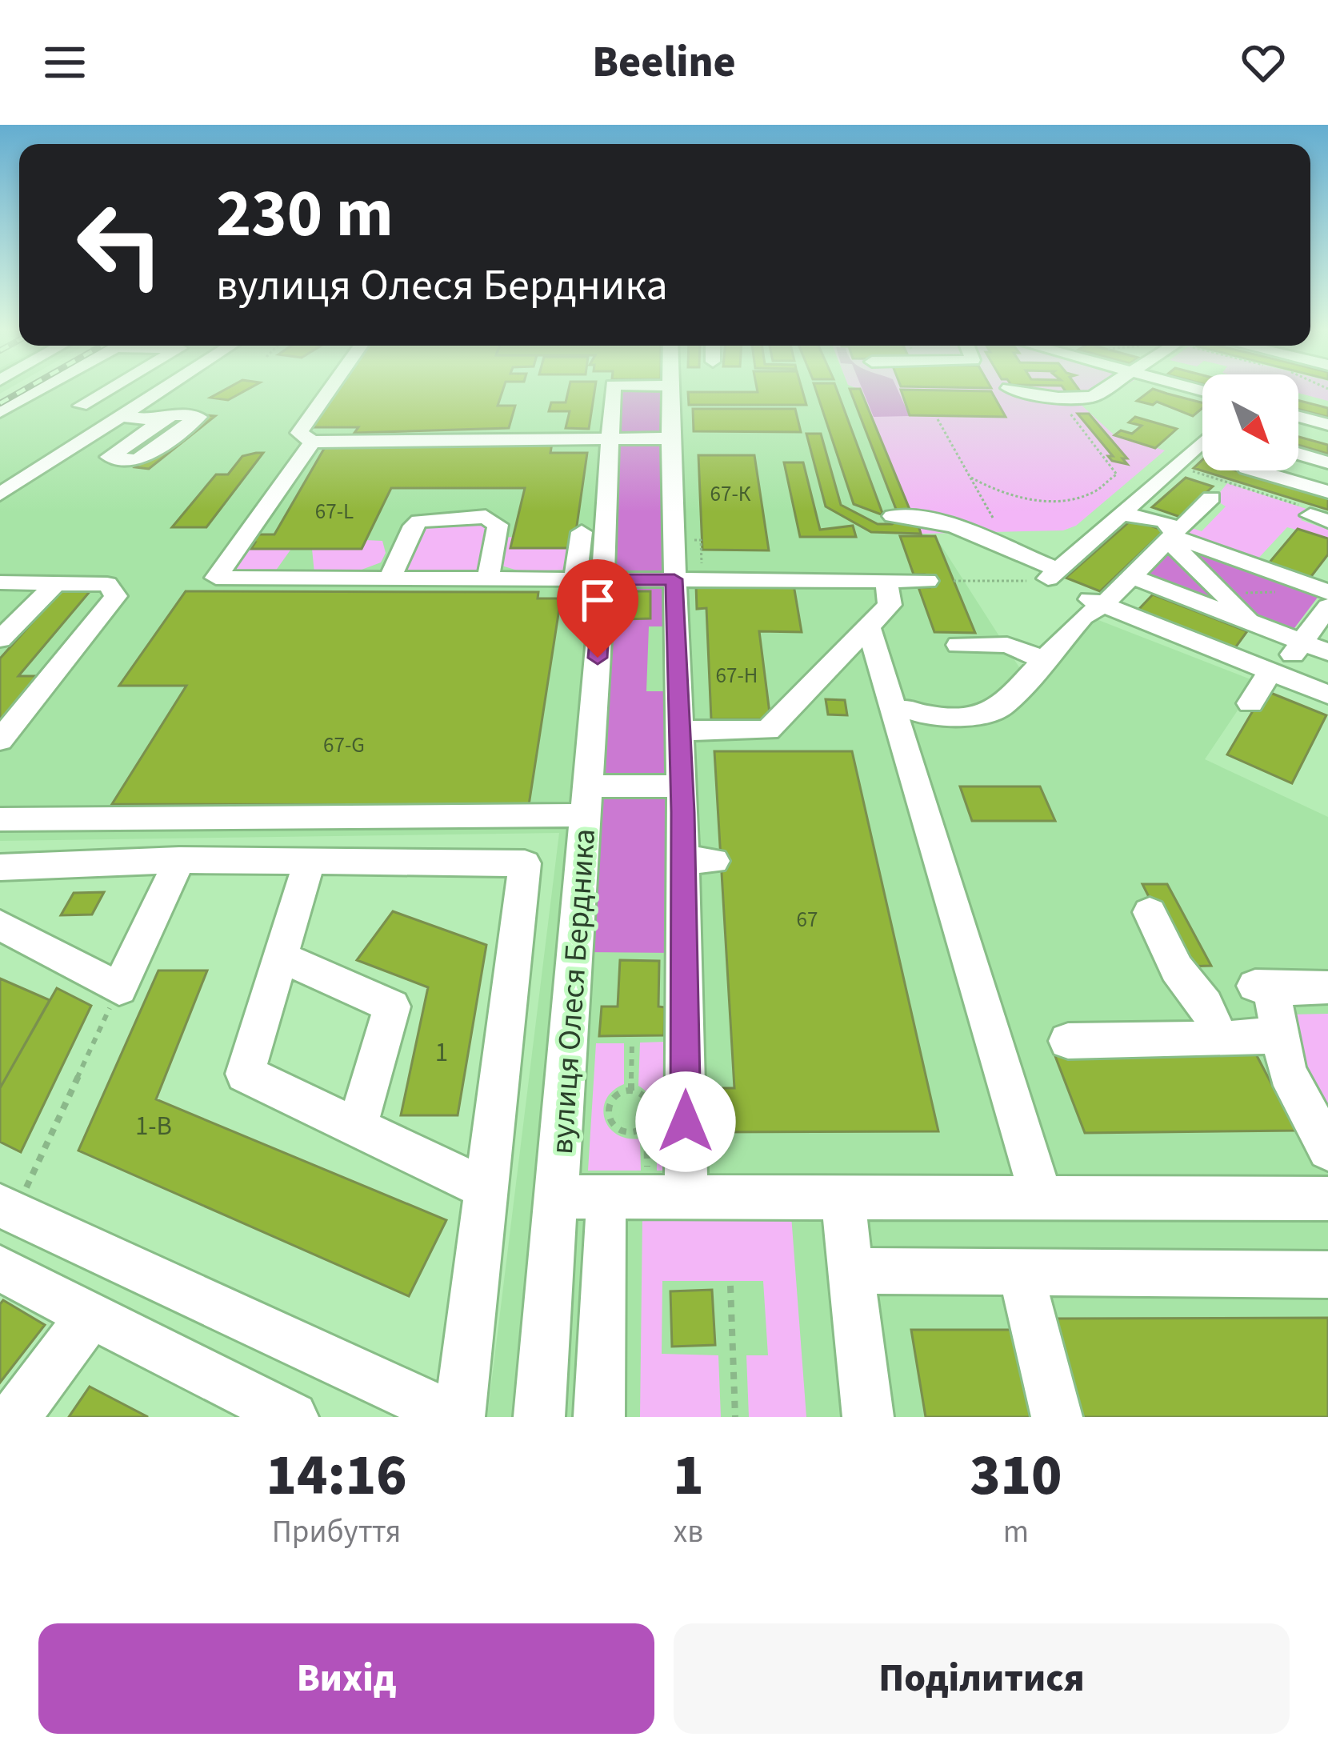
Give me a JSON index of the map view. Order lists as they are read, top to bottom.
{
  "streets": {
    "street": ["вулиця Олеся Бердника"]
  },
  "house_numbers": [
    "67-К",
    "67-L",
    "67-Н",
    "67-G",
    "67",
    "1",
    "1-В"
  ],
  "north": "bottom right",
  "page": {
    "header": "Beeline",
    "turn": ["230 m", "вулиця Олеся Бердника"],
    "eta": [
      "14:16",
      "Прибуття",
      "1",
      "хв",
      "310",
      "m"
    ],
    "buttons": ["Вихід", "Поділитися"]
  }
}
